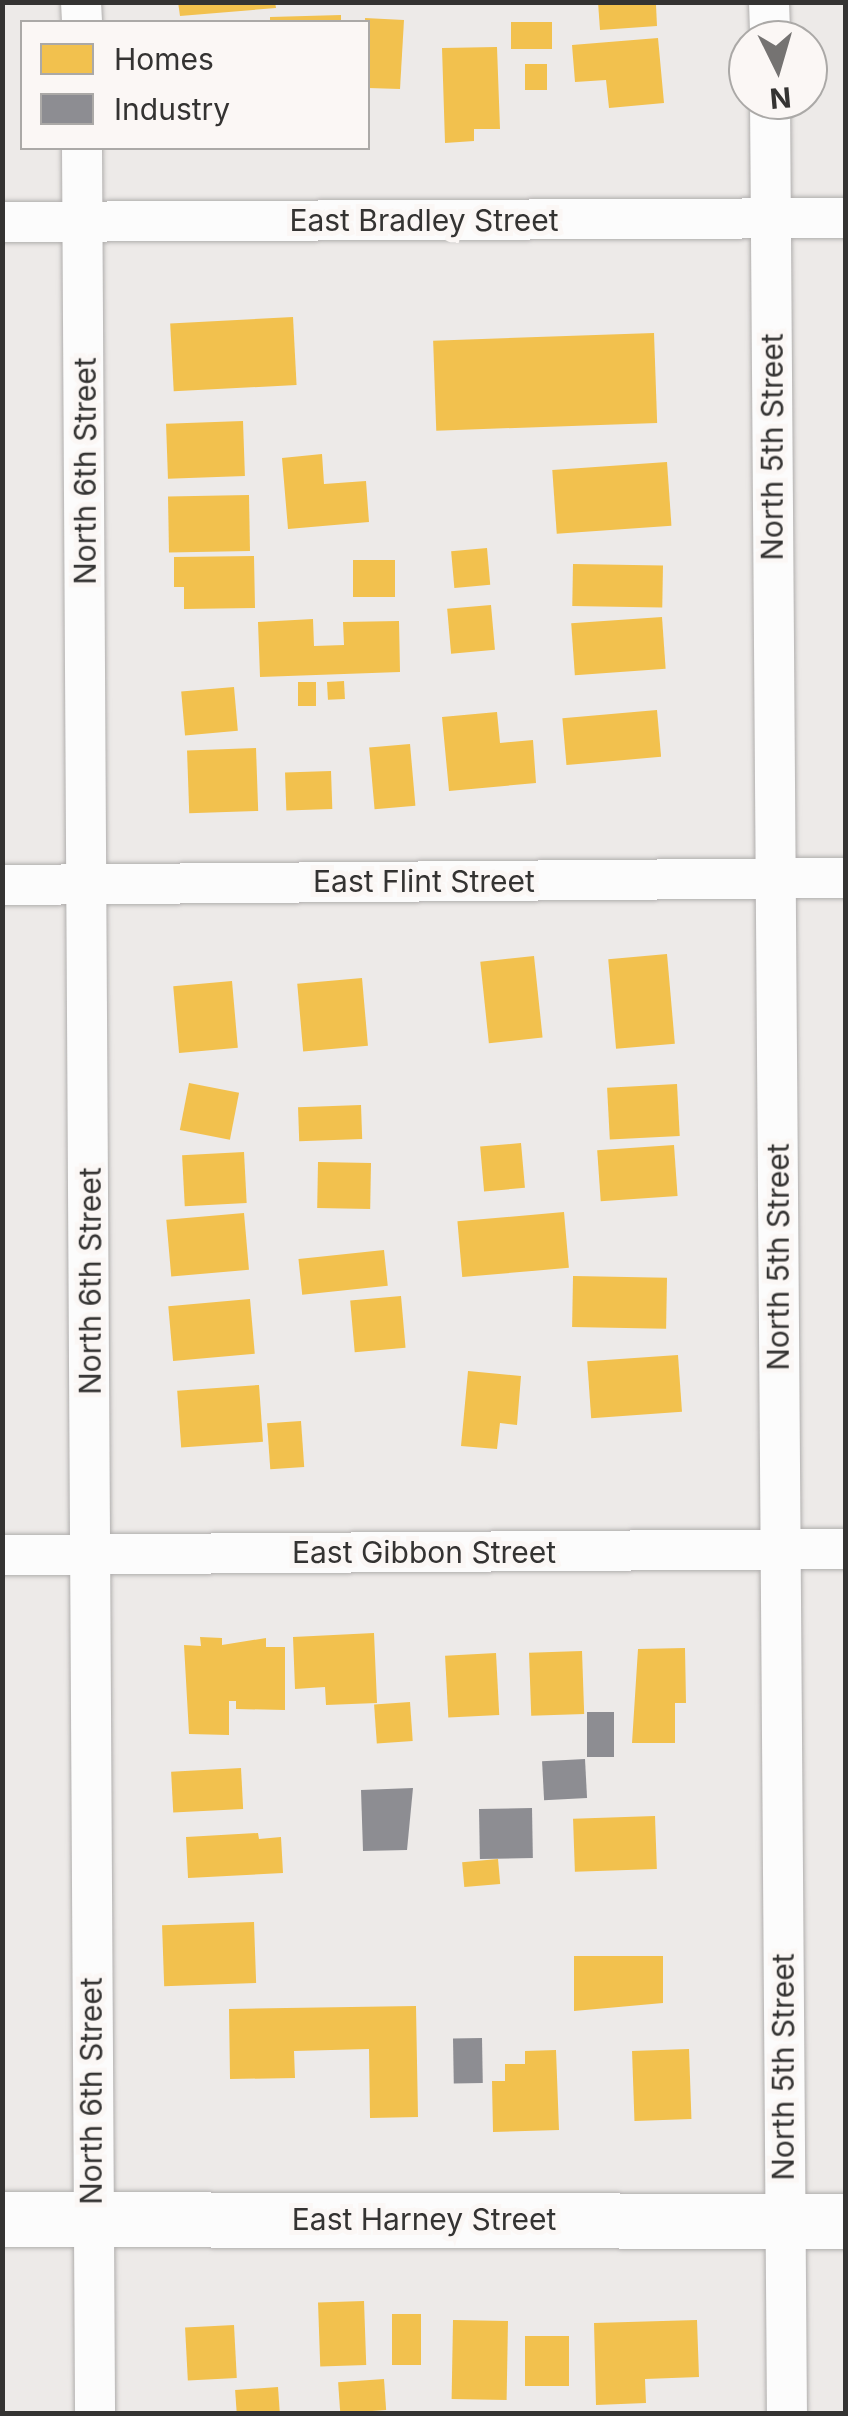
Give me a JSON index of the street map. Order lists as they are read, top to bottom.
{
  "streets": {
    "main road": ["East Harney Street"],
    "street": [
      "East Bradley Street",
      "North 5th Street",
      "North 6th Street",
      "East Flint Street",
      "East Gibbon Street"
    ]
  },
  "crossings": [
    ["East Bradley Street", "North 5th Street"],
    ["East Bradley Street", "North 6th Street"],
    ["North 5th Street", "East Flint Street"],
    ["North 5th Street", "East Gibbon Street"],
    ["North 5th Street", "East Harney Street"],
    ["North 6th Street", "East Flint Street"],
    ["North 6th Street", "East Gibbon Street"],
    ["North 6th Street", "East Harney Street"]
  ],
  "legend": ["Homes", "Industry"],
  "north": "bottom"
}
